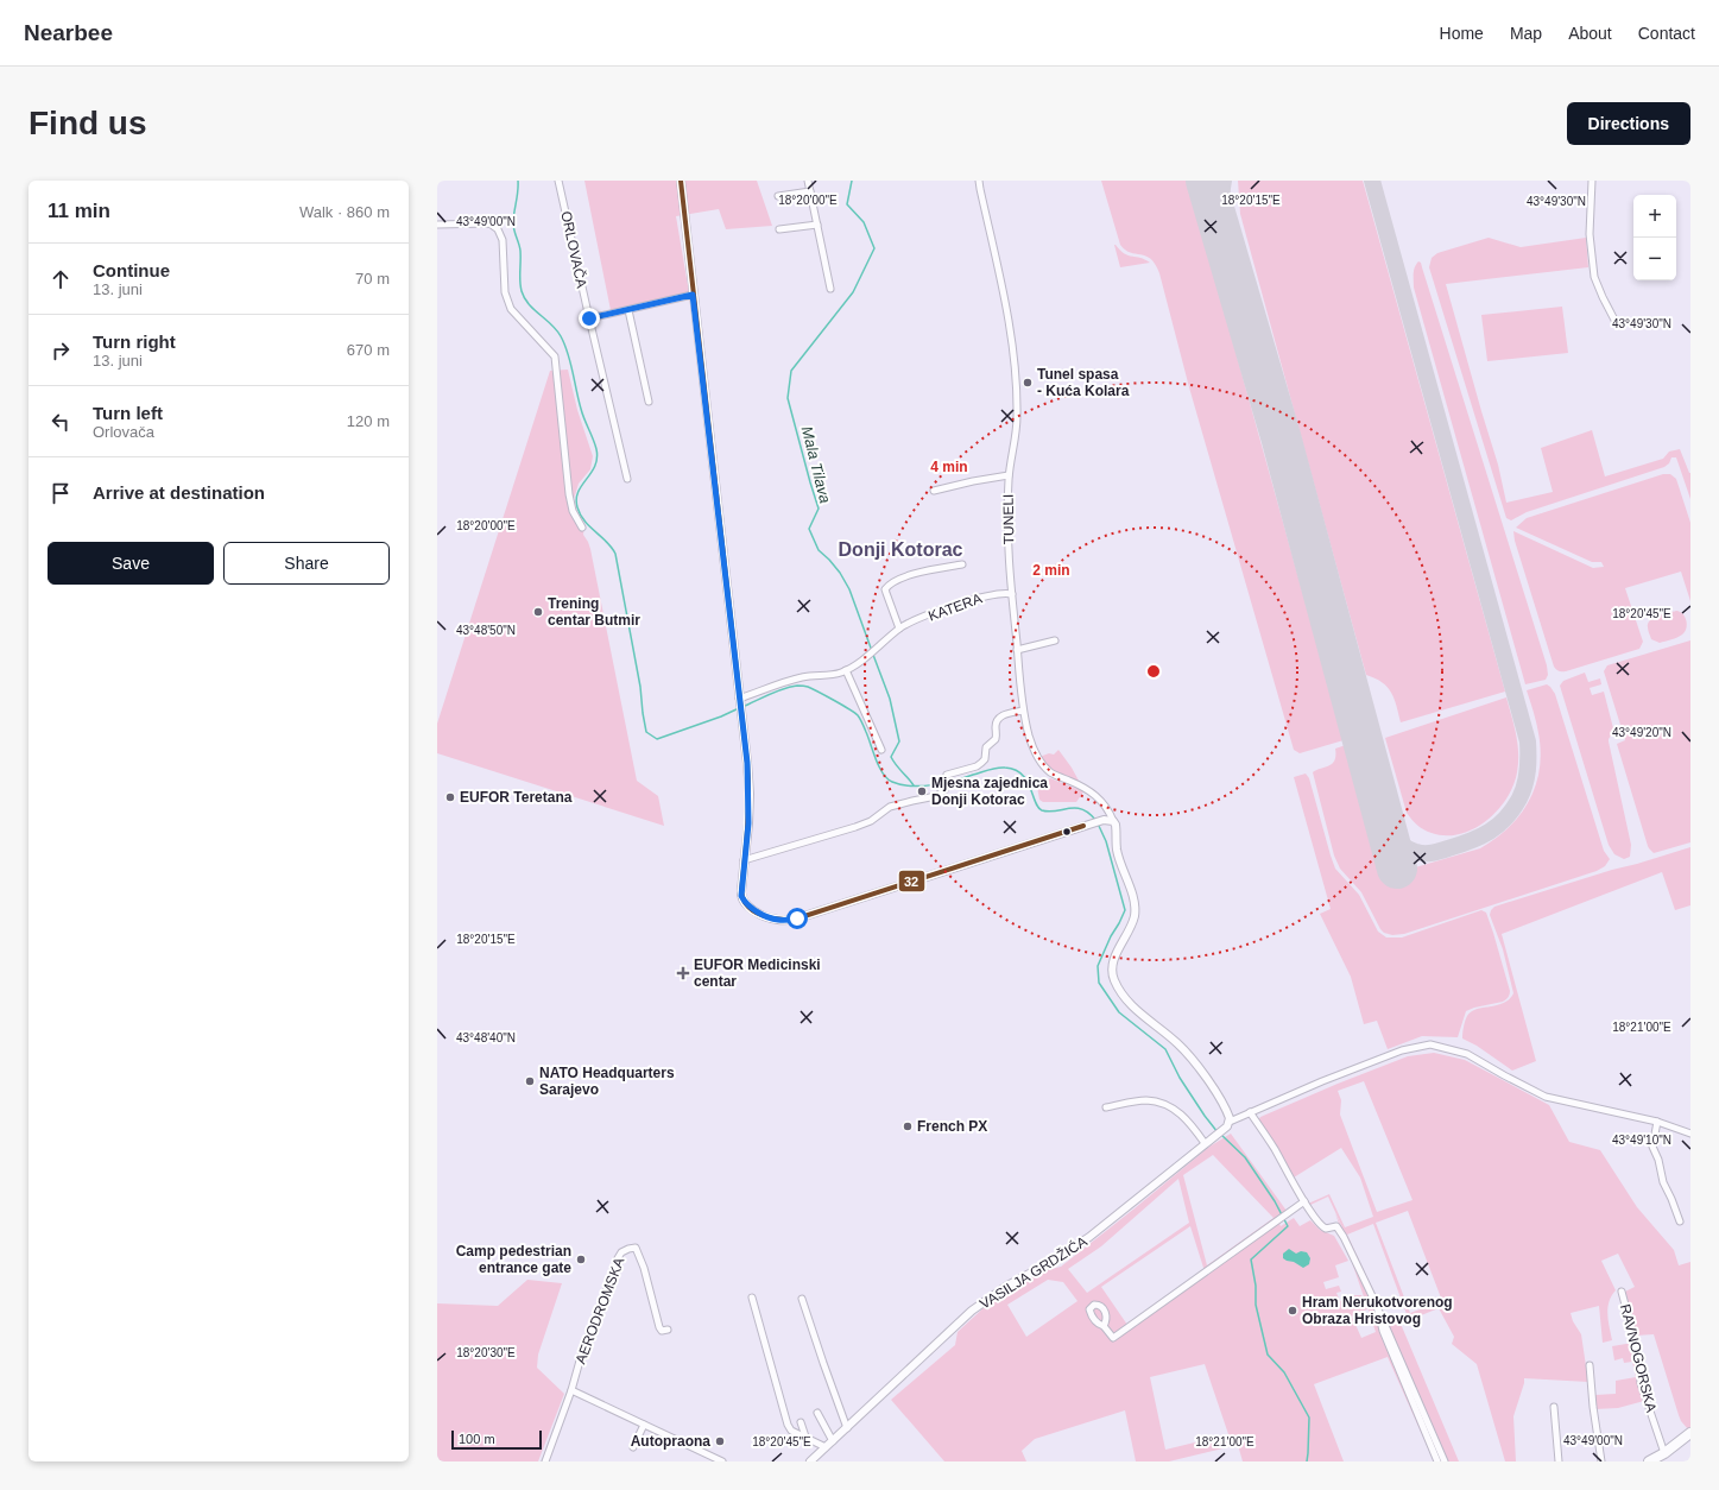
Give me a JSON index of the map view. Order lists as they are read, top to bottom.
{
  "streets": {
    "street": [
      "ORLOVAČA",
      "TUNELI",
      "KATERA",
      "VASILJA GRDŽIĆA",
      "AERODROMSKA",
      "RAVNOGORSKA"
    ]
  },
  "crossings": [
    ["TUNELI", "KATERA"]
  ],
  "districts": ["Donji Kotorac"],
  "water": ["Mala Tilava"],
  "places": {
    "other": [
      "Tunel spasa - Kuća Kolara",
      "Trening centar Butmir",
      "Mjesna zajednica Donji Kotorac",
      "EUFOR Teretana",
      "NATO Headquarters Sarajevo",
      "French PX",
      "Camp pedestrian entrance gate",
      "Hram Nerukotvorenog Obraza Hristovog",
      "Autopraona"
    ],
    "health": ["EUFOR Medicinski centar"]
  },
  "lines": ["transit line 32"],
  "scale_bar": "100 m",
  "page": {
    "header": "Nearbee",
    "nav": [
      "Home",
      "Map",
      "About",
      "Contact"
    ],
    "buttons": [
      "Directions",
      ["Save", "Share"]
    ],
    "title": "Find us",
    "heading": ["11 min", "Walk · 860 m"],
    "map_buttons": ["+", "−"],
    "list": [
      ["Continue", "13. juni", "70 m"],
      ["Turn right", "13. juni", "670 m"],
      ["Turn left", "Orlovača", "120 m"],
      "Arrive at destination"
    ],
    "scale": "100 m"
  },
  "coordinates": [
    "18°20'00\"E",
    "18°20'15\"E",
    "43°49'30\"N",
    "43°49'00\"N",
    "18°20'45\"E",
    "43°48'50\"N",
    "43°49'20\"N",
    "18°21'00\"E",
    "43°48'40\"N",
    "43°49'10\"N",
    "18°20'30\"E"
  ],
  "rings": ["4 min", "2 min"]
}
